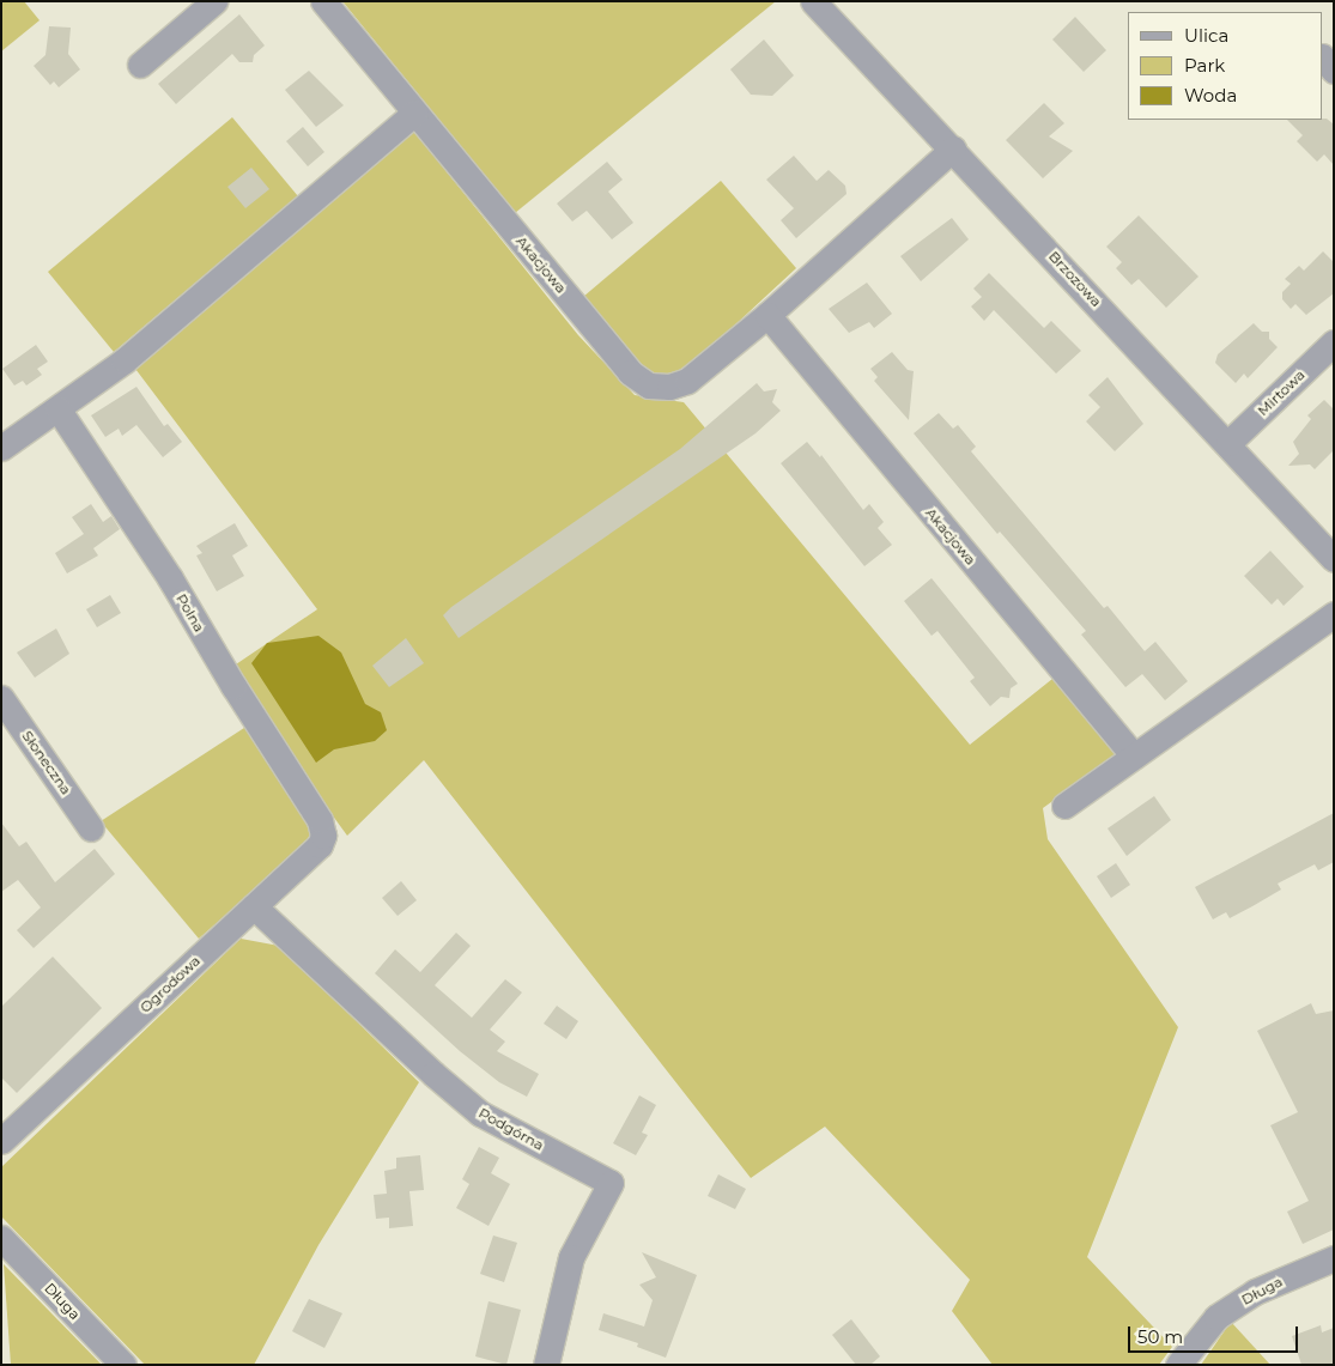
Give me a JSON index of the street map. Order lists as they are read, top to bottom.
{
  "streets": {
    "street": [
      "Akacjowa",
      "Brzozowa",
      "Mirtowa",
      "Polna",
      "Słoneczna",
      "Ogrodowa",
      "Podgórna",
      "Długa"
    ]
  },
  "crossings": [
    ["Akacjowa", "Brzozowa"],
    ["Brzozowa", "Mirtowa"],
    ["Polna", "Ogrodowa"],
    ["Ogrodowa", "Podgórna"]
  ],
  "legend": ["Ulica", "Park", "Woda"],
  "scale_bar": "50 m"
}
